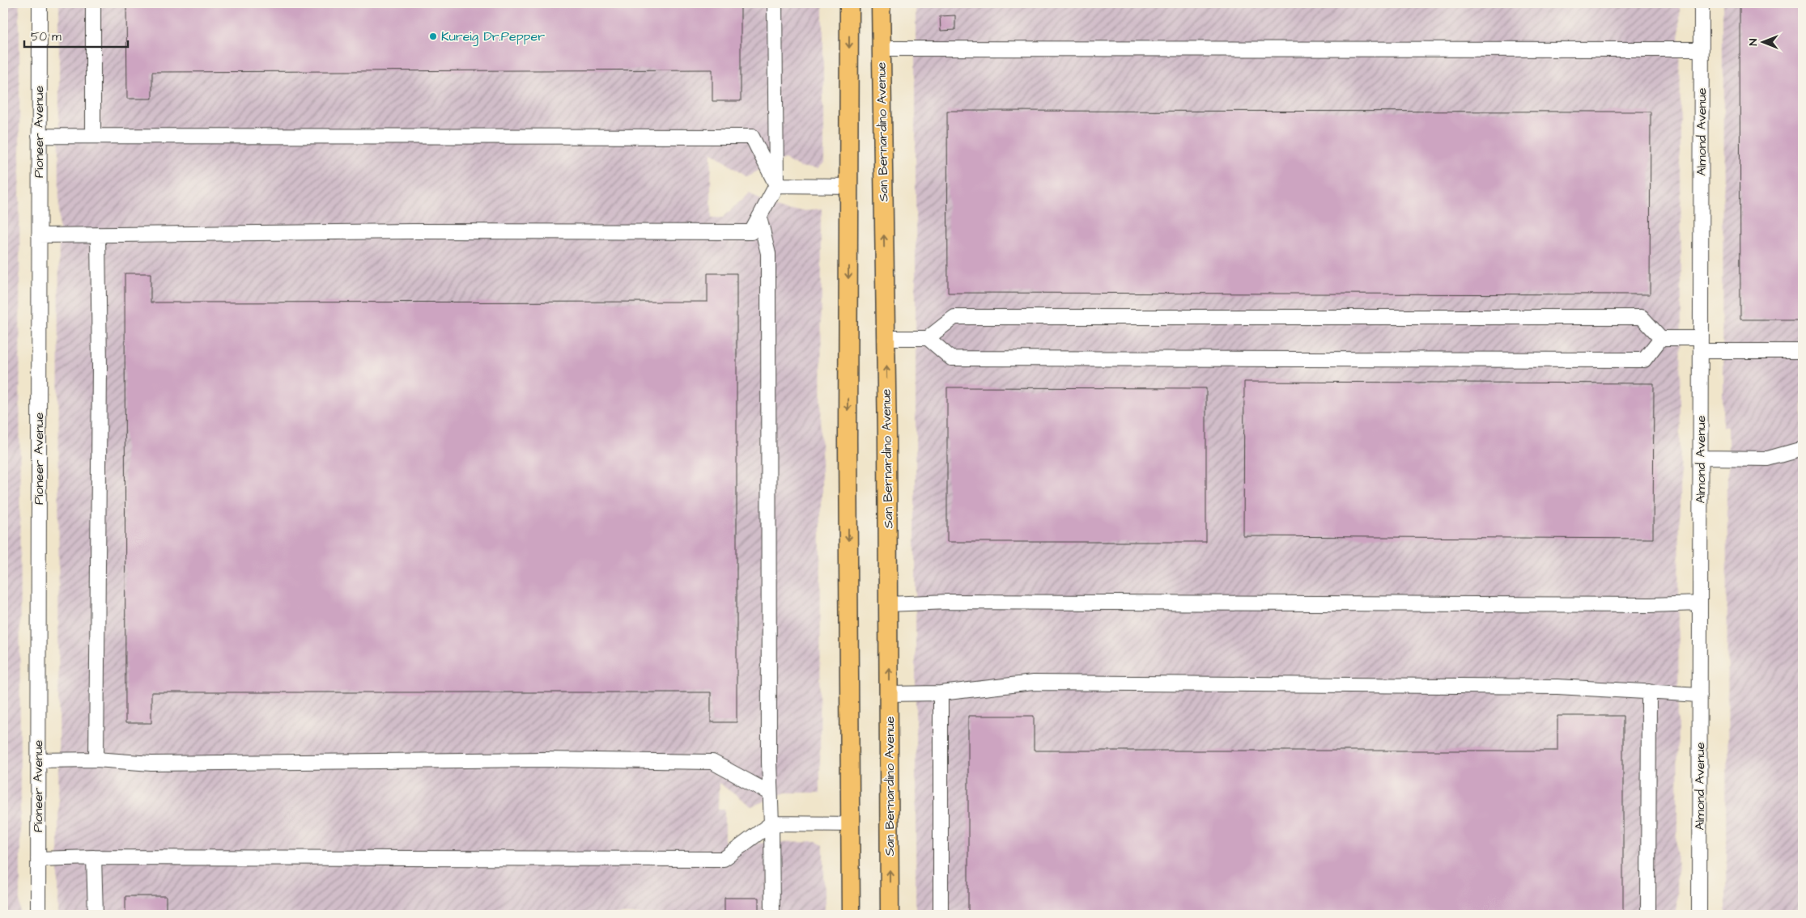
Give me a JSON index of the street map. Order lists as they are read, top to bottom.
{
  "streets": {
    "main road": ["San Bernardino Avenue"],
    "street": ["Pioneer Avenue", "Almond Avenue"]
  },
  "places": ["Kureig Dr.Pepper"],
  "scale_bar": "50 m",
  "north": "left"
}
